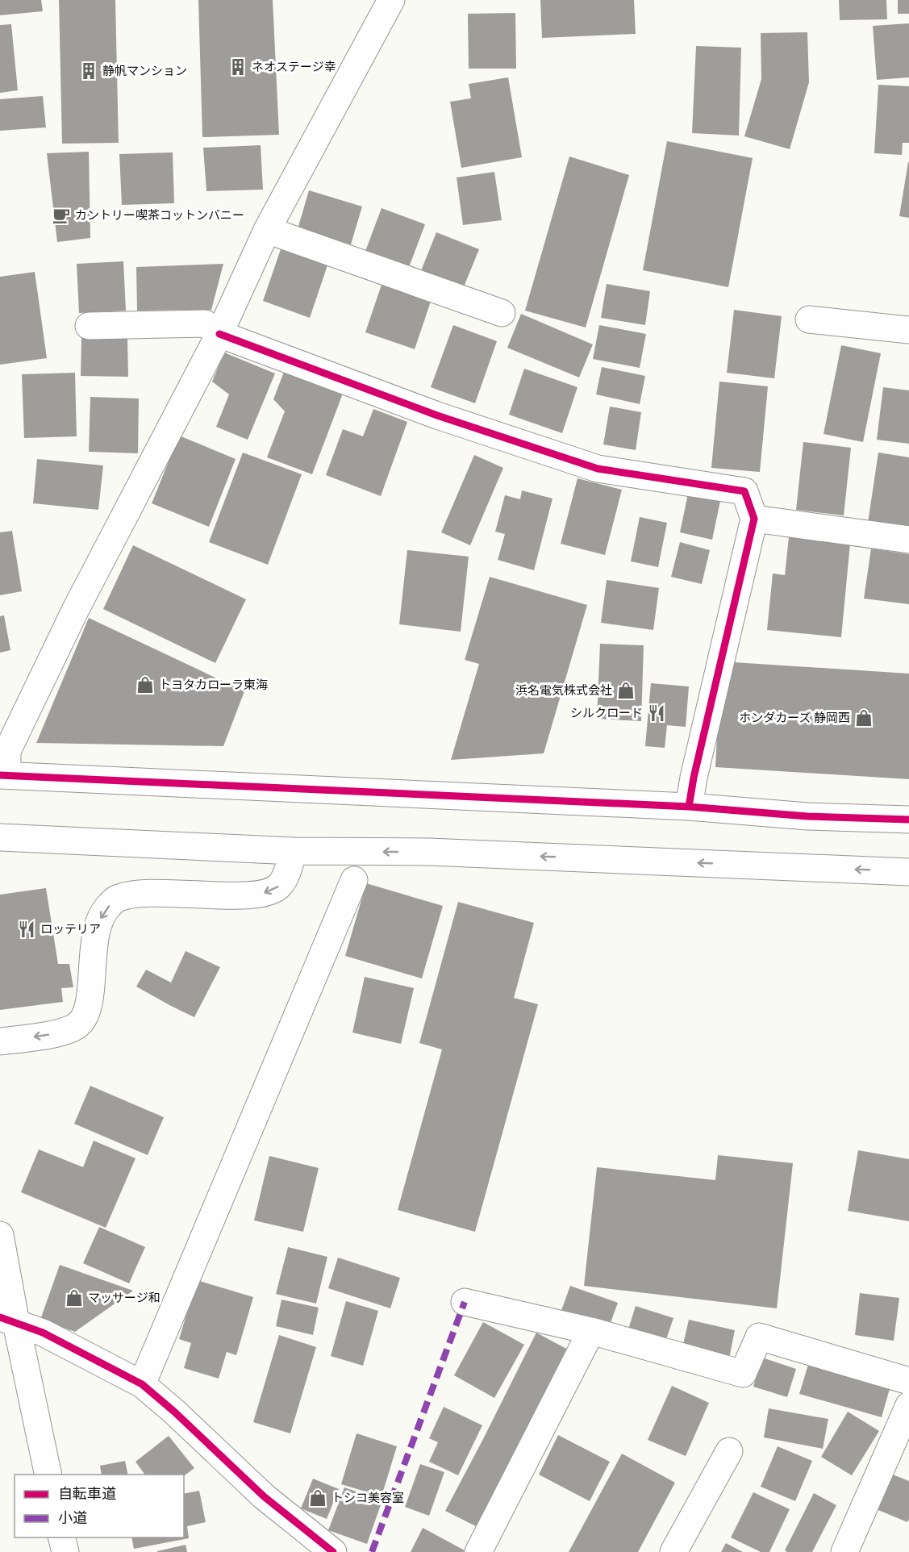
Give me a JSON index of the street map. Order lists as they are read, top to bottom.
{
  "places": {
    "building": ["ネオステージ幸", "静帆マンション"],
    "cafe": ["カントリー喫茶コットンバニー"],
    "shop": [
      "トヨタカローラ東海",
      "浜名電気株式会社",
      "ホンダカーズ 静岡西",
      "マッサージ和",
      "トシコ美容室"
    ],
    "restaurant": ["シルクロード", "ロッテリア"]
  },
  "legend": ["自転車道", "小道"]
}
